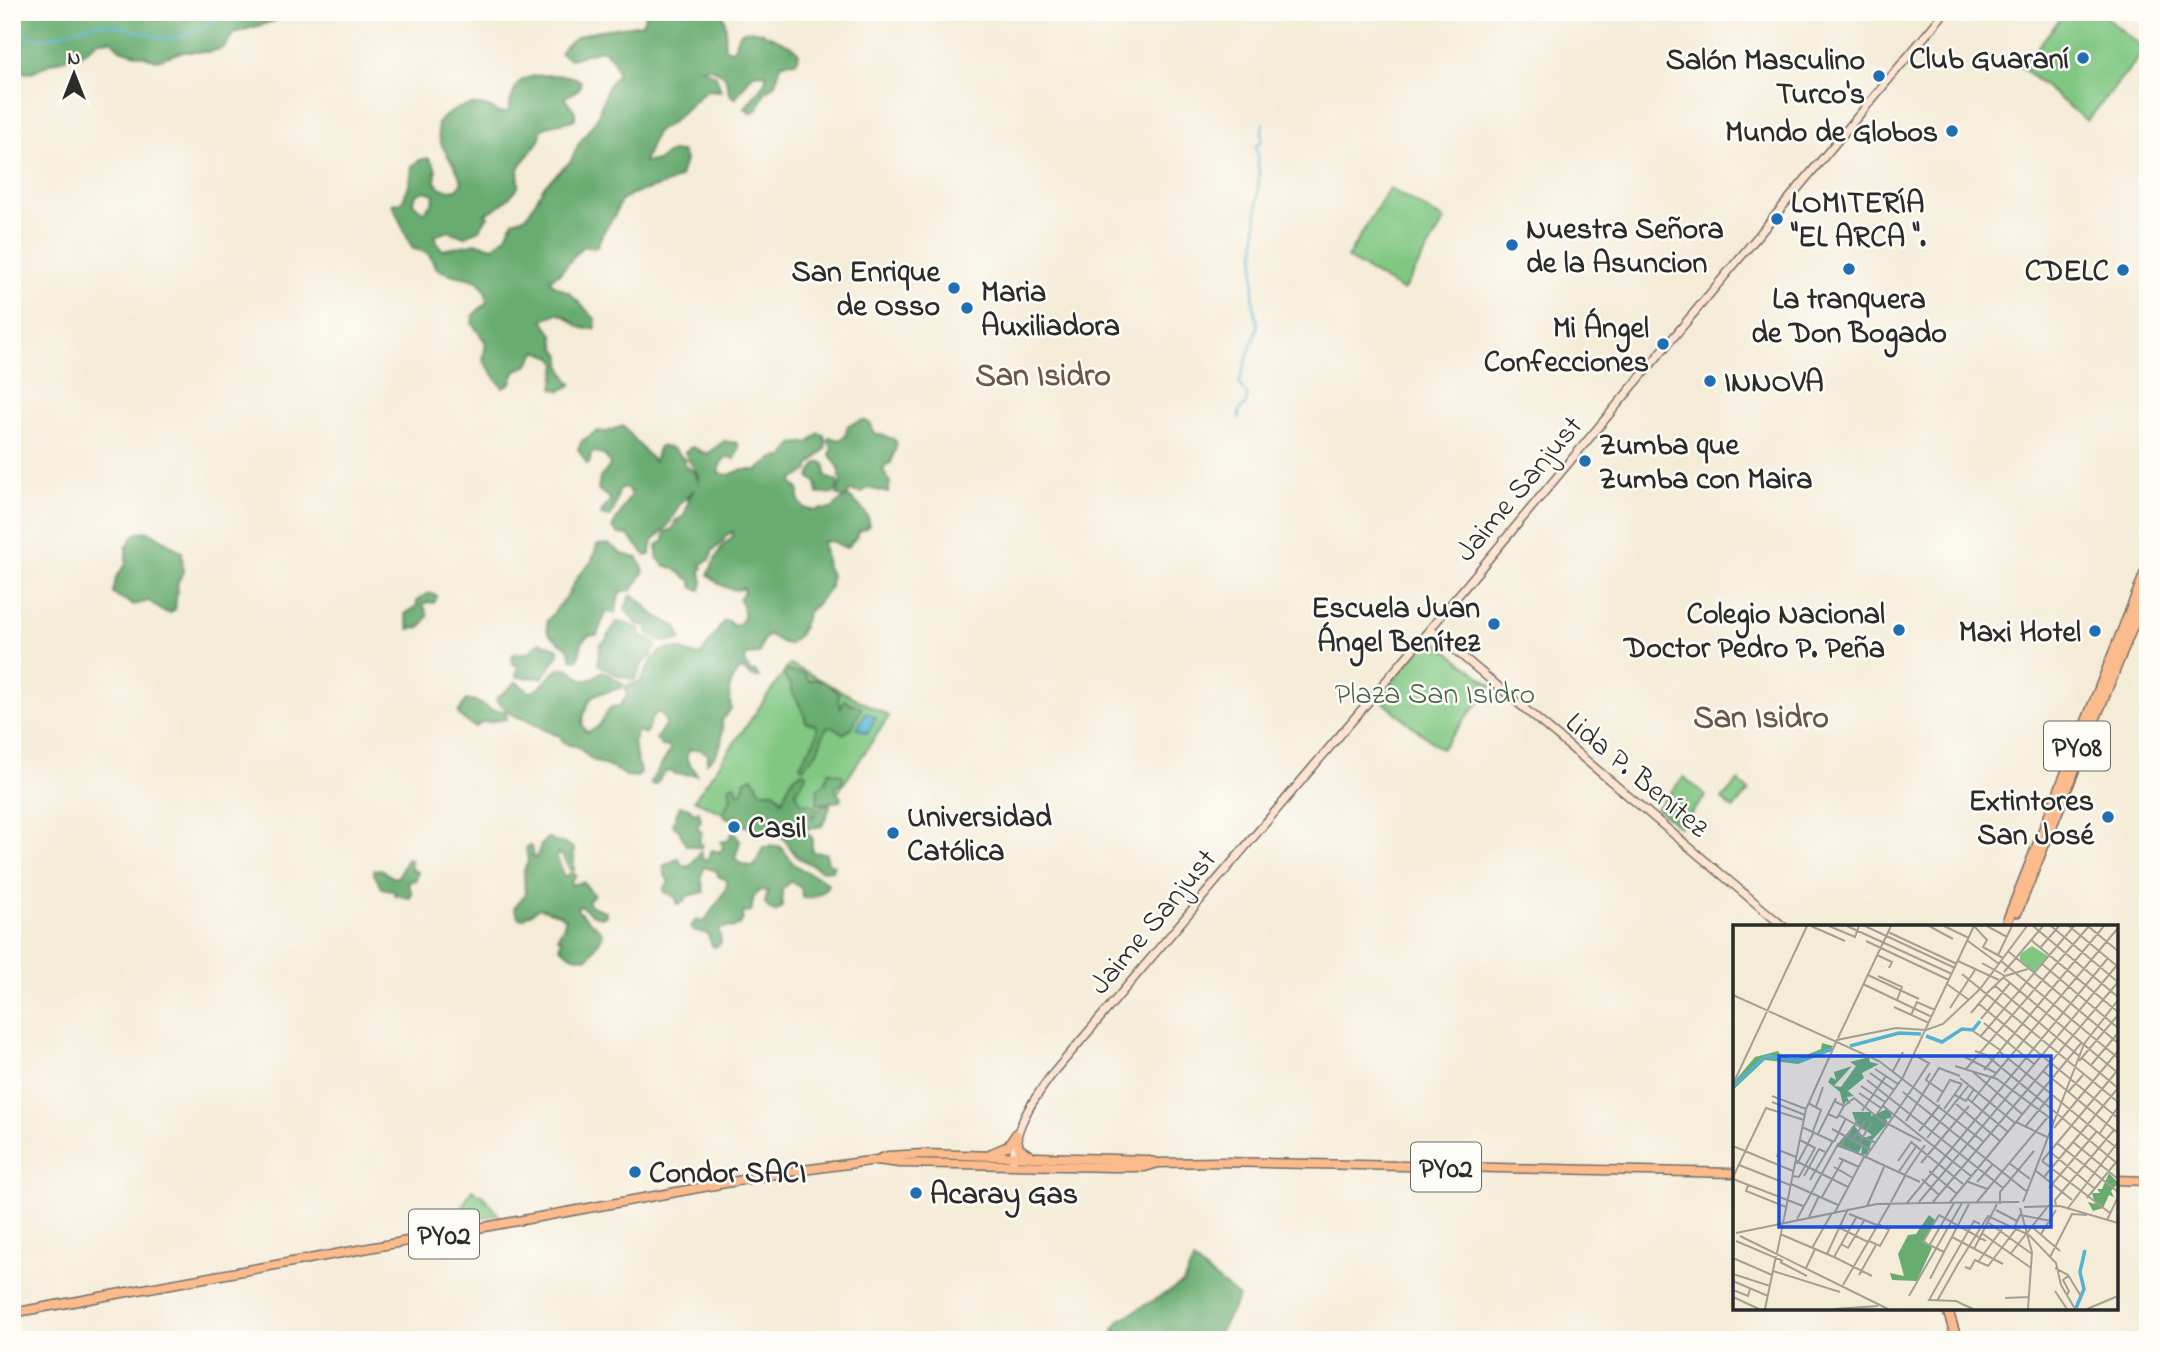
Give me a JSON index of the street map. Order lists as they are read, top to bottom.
{
  "streets": {
    "highway": ["PY08"],
    "main road": ["Jaime Sanjust", "Lida P. Benítez", "PY02"]
  },
  "crossings": [
    ["Jaime Sanjust", "Lida P. Benítez"],
    ["Jaime Sanjust", "PY02"]
  ],
  "districts": ["San Isidro", "San Isidro"],
  "parks": ["Plaza San Isidro"],
  "places": [
    "Club Guaraní",
    "Salón Masculino Turco's",
    "Mundo de Globos",
    "LOMITERÍA \"EL ARCA \".",
    "Nuestra Señora de la Asuncion",
    "La tranquera de Don Bogado",
    "CDELC",
    "San Enrique de Osso",
    "Maria Auxiliadora",
    "Mi Ángel Confecciones",
    "INNOVA",
    "Zumba que Zumba con Maira",
    "Escuela Juan Ángel Benítez",
    "Colegio Nacional Doctor Pedro P. Peña",
    "Maxi Hotel",
    "Extintores San José",
    "Casil",
    "Universidad Católica",
    "Condor SACI",
    "Acaray Gas"
  ],
  "north": "top"
}
